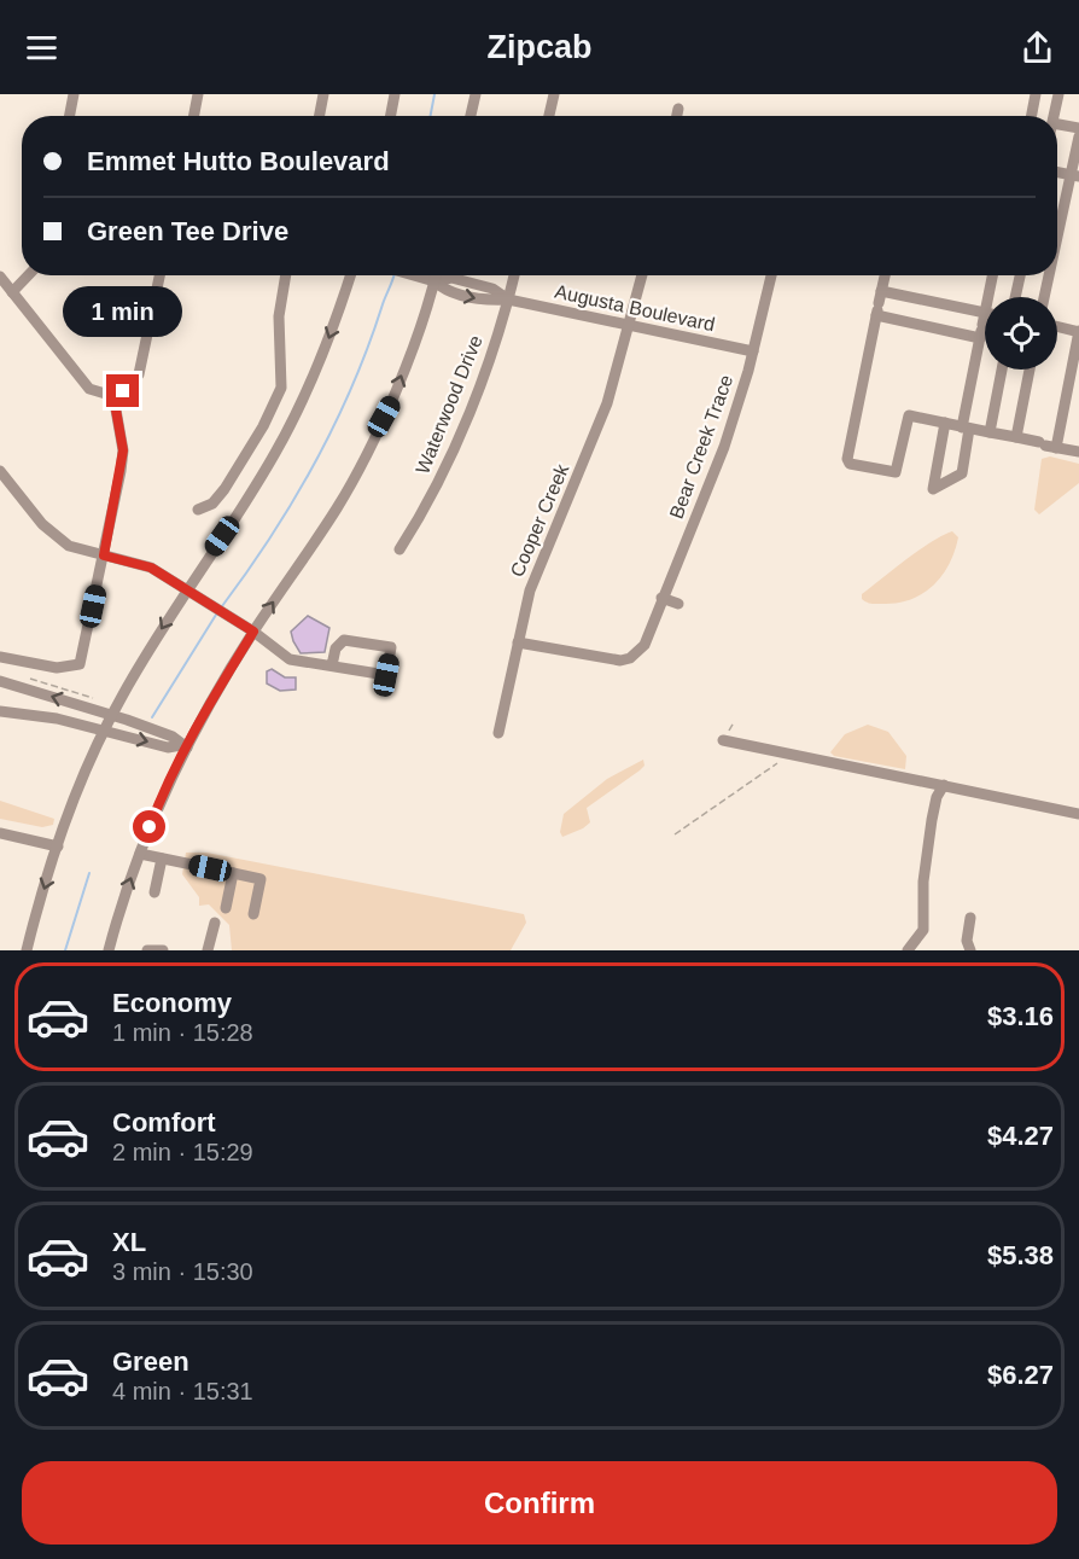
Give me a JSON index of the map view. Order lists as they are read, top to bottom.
{
  "streets": {
    "street": [
      "Augusta Boulevard",
      "Waterwood Drive",
      "Bear Creek Trace",
      "Cooper Creek"
    ]
  },
  "crossings": [
    ["Augusta Boulevard", "Waterwood Drive"],
    ["Augusta Boulevard", "Bear Creek Trace"],
    ["Augusta Boulevard", "Cooper Creek"],
    ["Bear Creek Trace", "Cooper Creek"]
  ],
  "page": {
    "header": "Zipcab",
    "banner": ["Emmet Hutto Boulevard", "Green Tee Drive"],
    "bubble": "1 min",
    "list": [
      {
        "name": "Economy",
        "note": "1 min · 15:28",
        "value": "$3.16"
      },
      {
        "name": "Comfort",
        "note": "2 min · 15:29",
        "value": "$4.27"
      },
      {
        "name": "XL",
        "note": "3 min · 15:30",
        "value": "$5.38"
      },
      {
        "name": "Green",
        "note": "4 min · 15:31",
        "value": "$6.27"
      }
    ],
    "buttons": "Confirm"
  }
}
